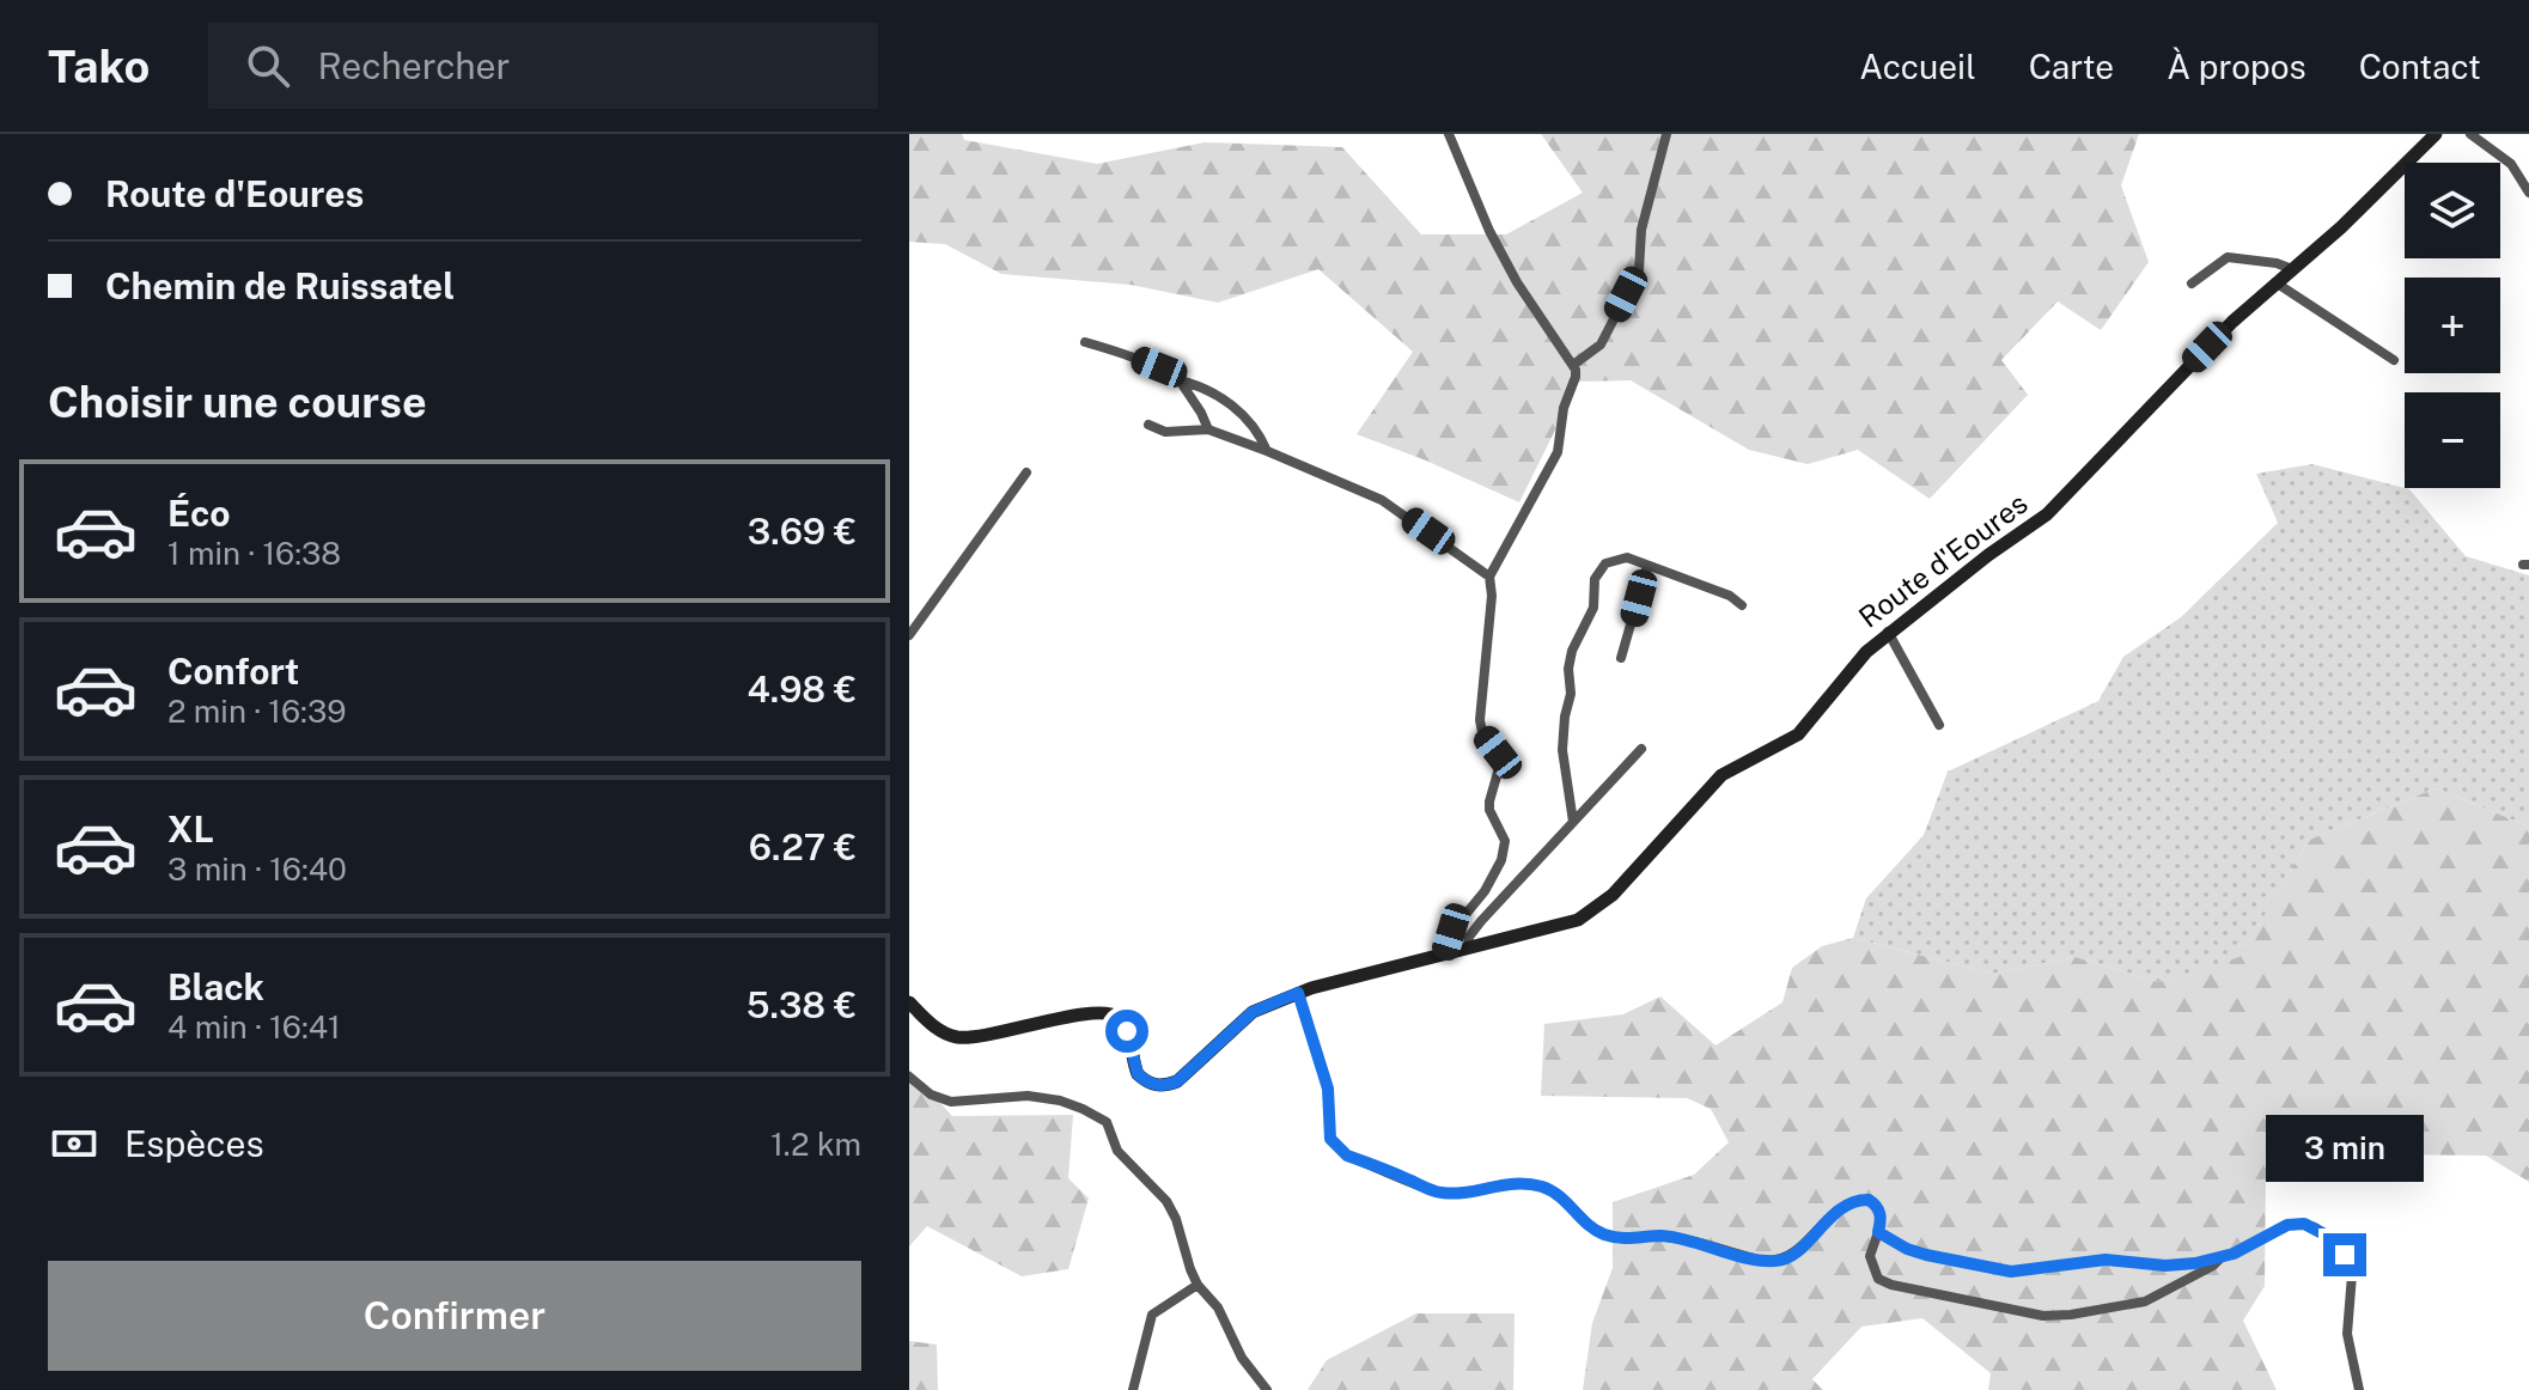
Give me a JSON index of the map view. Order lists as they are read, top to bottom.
{
  "streets": {
    "street": ["Route d'Eoures"]
  },
  "page": {
    "header": "Tako",
    "search": "Rechercher",
    "nav": [
      "Accueil",
      "Carte",
      "À propos",
      "Contact"
    ],
    "banner": ["Route d'Eoures", "Chemin de Ruissatel"],
    "map_buttons": ["+", "−"],
    "heading": "Choisir une course",
    "list": [
      {
        "name": "Éco",
        "note": "1 min · 16:38",
        "value": "3.69 €"
      },
      {
        "name": "Confort",
        "note": "2 min · 16:39",
        "value": "4.98 €"
      },
      {
        "name": "XL",
        "note": "3 min · 16:40",
        "value": "6.27 €"
      },
      {
        "name": "Black",
        "note": "4 min · 16:41",
        "value": "5.38 €"
      }
    ],
    "pay": ["Espèces", "1.2 km"],
    "bubble": "3 min",
    "buttons": "Confirmer"
  }
}
